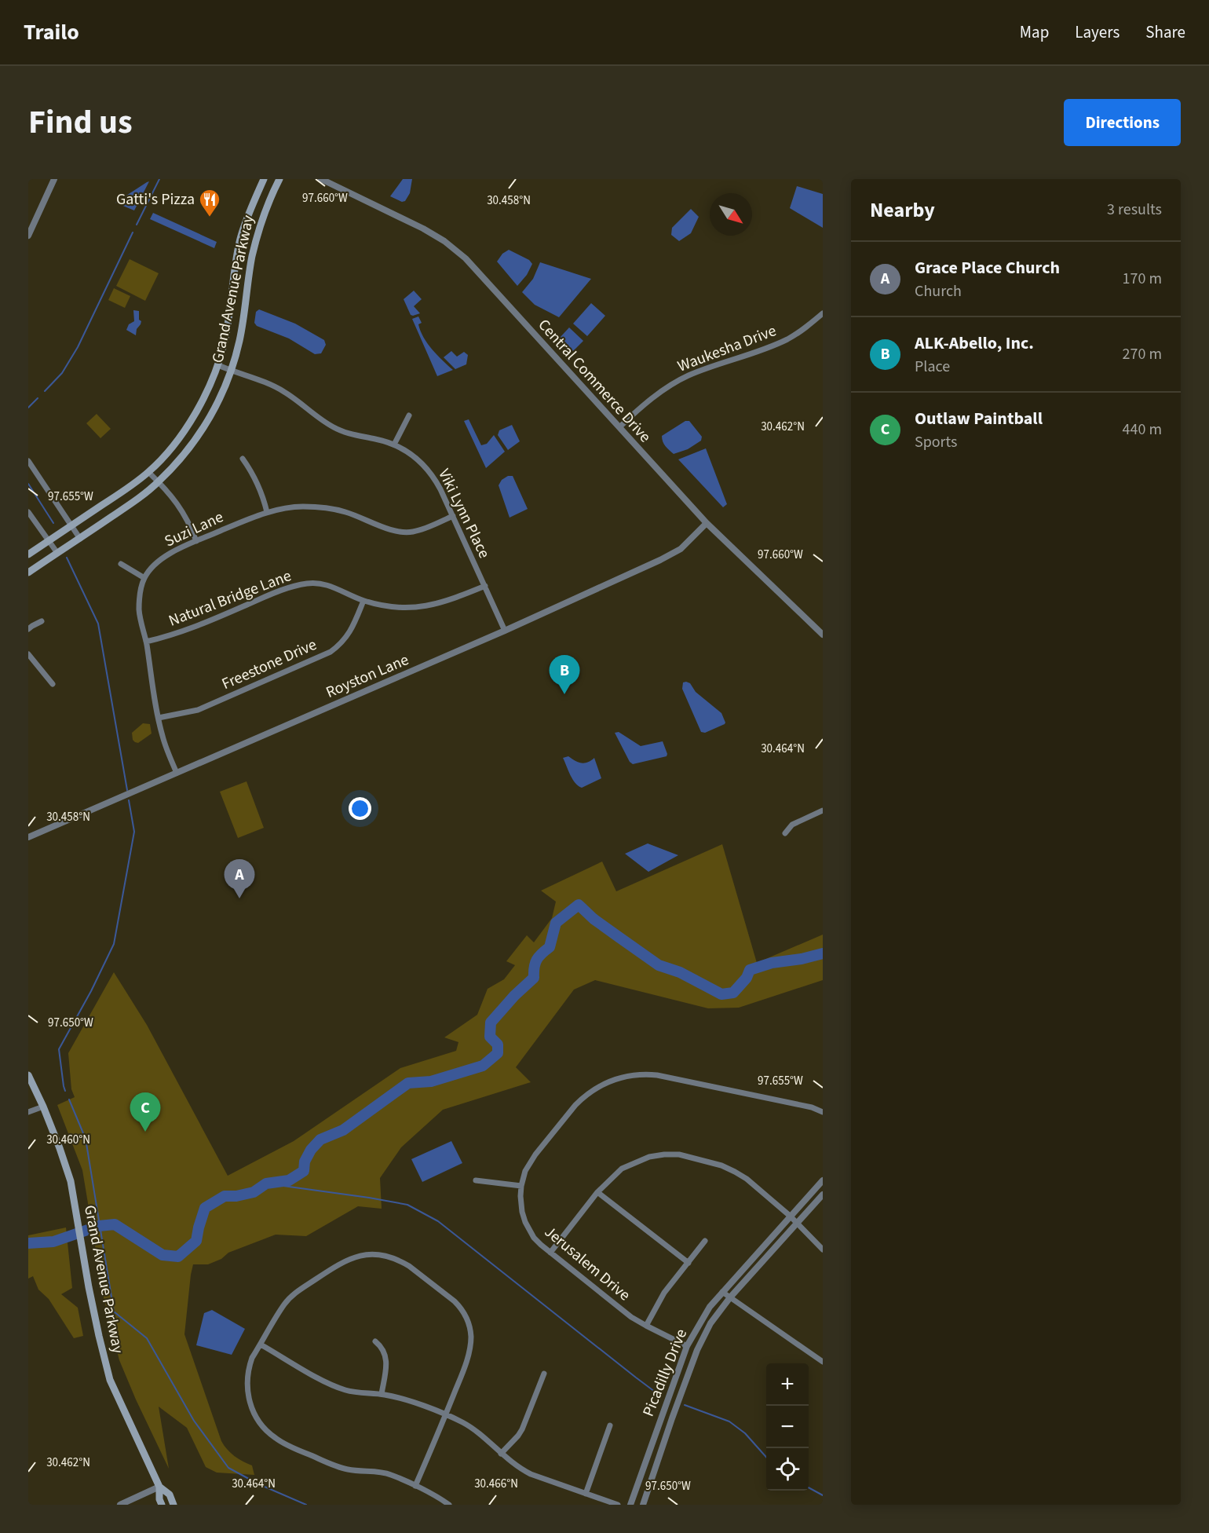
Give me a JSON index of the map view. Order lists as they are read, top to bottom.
{
  "streets": {
    "main road": ["Grand Avenue Parkway"],
    "street": [
      "Waukesha Drive",
      "Central Commerce Drive",
      "Viki Lynn Place",
      "Suzi Lane",
      "Natural Bridge Lane",
      "Freestone Drive",
      "Royston Lane",
      "Jerusalem Drive",
      "Picadilly Drive"
    ]
  },
  "crossings": [
    ["Grand Avenue Parkway", "Viki Lynn Place"],
    ["Waukesha Drive", "Central Commerce Drive"],
    ["Central Commerce Drive", "Royston Lane"],
    ["Viki Lynn Place", "Suzi Lane"],
    ["Viki Lynn Place", "Natural Bridge Lane"],
    ["Viki Lynn Place", "Royston Lane"],
    ["Suzi Lane", "Natural Bridge Lane"],
    ["Suzi Lane", "Freestone Drive"],
    ["Suzi Lane", "Royston Lane"],
    ["Natural Bridge Lane", "Freestone Drive"],
    ["Jerusalem Drive", "Picadilly Drive"]
  ],
  "places": {
    "restaurant": ["Gatti's Pizza"]
  },
  "north": "bottom right",
  "page": {
    "header": "Trailo",
    "nav": ["Map", "Layers", "Share"],
    "title": "Find us",
    "buttons": "Directions",
    "heading": ["Nearby", "3 results"],
    "list": [
      {
        "mark": "A",
        "name": "Grace Place Church",
        "note": "Church",
        "value": "170 m"
      },
      {
        "mark": "B",
        "name": "ALK-Abello, Inc.",
        "note": "Place",
        "value": "270 m"
      },
      {
        "mark": "C",
        "name": "Outlaw Paintball",
        "note": "Sports",
        "value": "440 m"
      }
    ],
    "pins": ["B", "A", "C"],
    "map_buttons": ["+", "−"]
  },
  "coordinates": [
    "97.660°W",
    "30.458°N",
    "30.462°N",
    "97.655°W",
    "30.464°N",
    "97.650°W",
    "30.460°N",
    "30.466°N"
  ]
}
